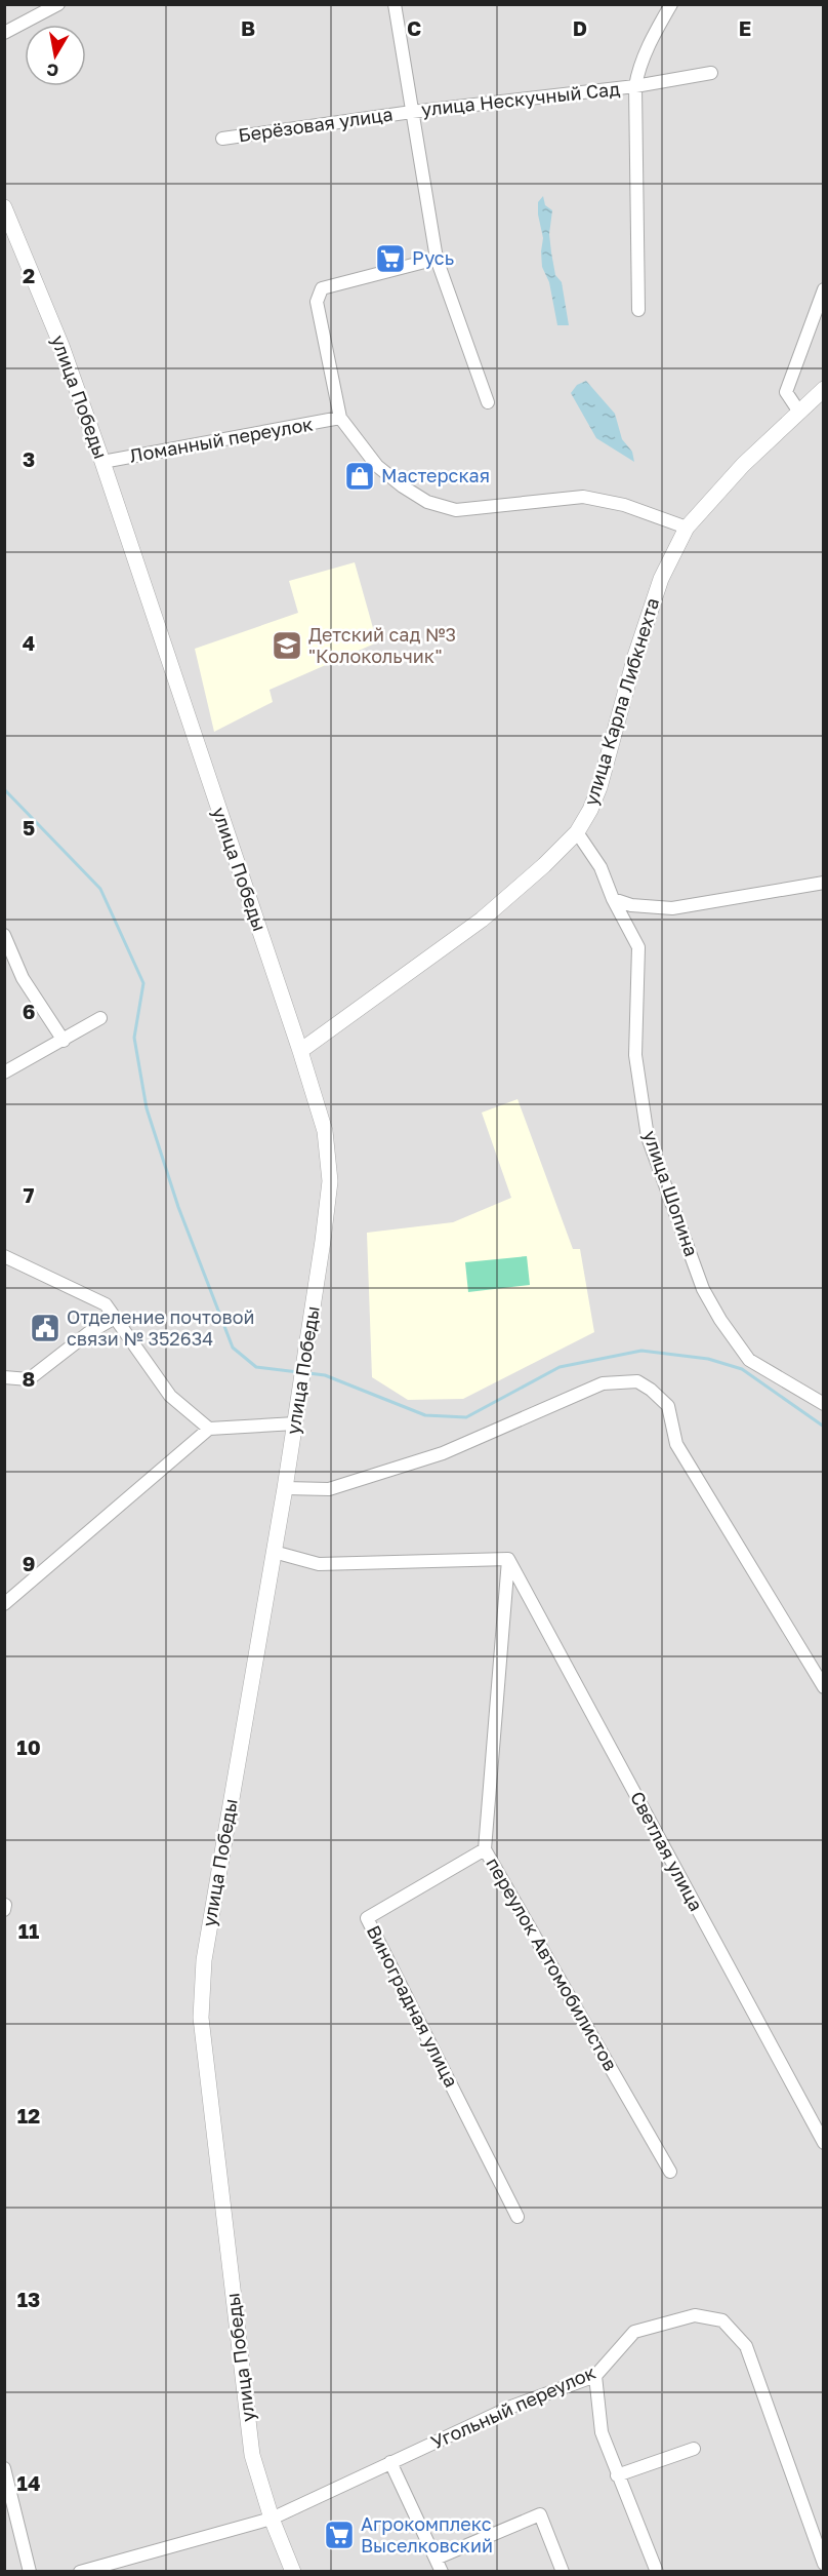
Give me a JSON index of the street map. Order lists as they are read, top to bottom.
{
  "streets": {
    "street": [
      "улица Нескучный Сад",
      "Берёзовая улица",
      "улица Победы",
      "Ломанный переулок",
      "улица Карла Либкнехта",
      "улица Шопина",
      "Светлая улица",
      "переулок Автомобилистов",
      "Виноградная улица",
      "Угольный переулок"
    ]
  },
  "crossings": [
    ["улица Нескучный Сад", "Берёзовая улица"],
    ["улица Нескучный Сад", "Ломанный переулок"],
    ["улица Победы", "Ломанный переулок"],
    ["улица Победы", "улица Карла Либкнехта"],
    ["улица Победы", "Угольный переулок"],
    ["Ломанный переулок", "улица Карла Либкнехта"],
    ["улица Карла Либкнехта", "улица Шопина"],
    ["Светлая улица", "переулок Автомобилистов"],
    ["переулок Автомобилистов", "Виноградная улица"]
  ],
  "places": {
    "supermarket": ["Русь", "Агрокомплекс Выселковский"],
    "shop": ["Мастерская"],
    "school or university": ["Детский сад №3 \"Колокольчик\""],
    "public building": ["Отделение почтовой связи № 352634"]
  },
  "north": "bottom",
  "grid": {
    "columns": [
      "B",
      "C",
      "D",
      "E"
    ],
    "rows": [
      "2",
      "3",
      "4",
      "5",
      "6",
      "7",
      "8",
      "9",
      "10",
      "11",
      "12",
      "13",
      "14"
    ]
  }
}
